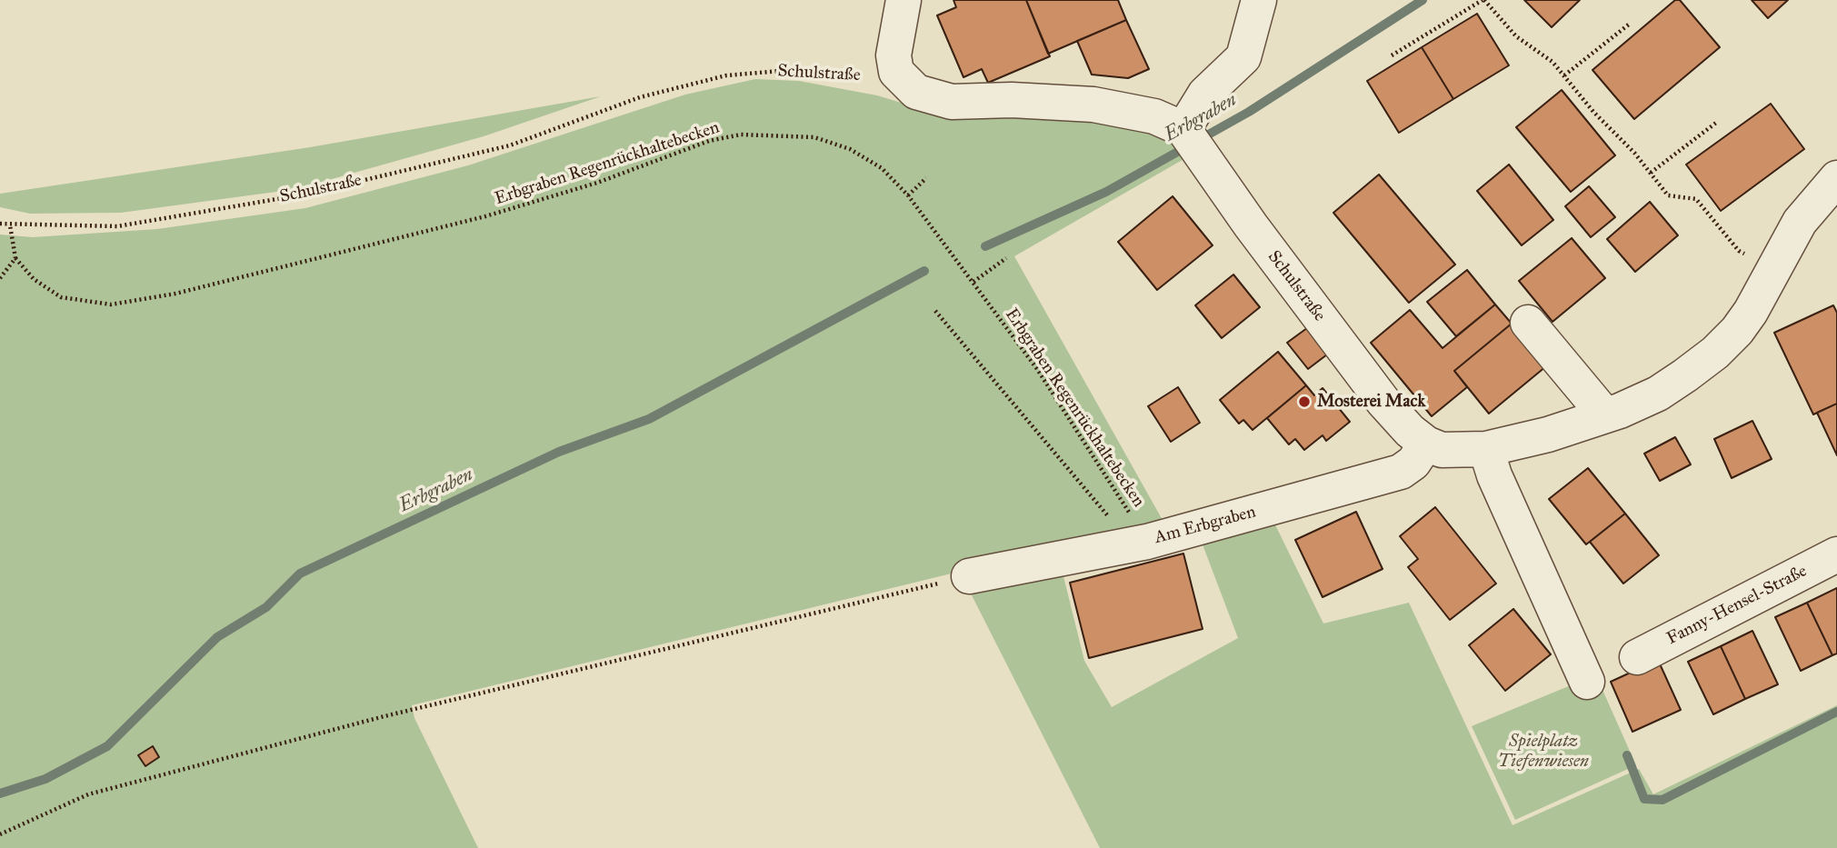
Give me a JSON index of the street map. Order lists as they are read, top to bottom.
{
  "streets": {
    "street": ["Schulstraße", "Am Erbgraben", "Fanny-Hensel-Straße"],
    "path": ["Erbgraben Regenrückhaltebecken"]
  },
  "crossings": [
    ["Schulstraße", "Am Erbgraben"],
    ["Erbgraben Regenrückhaltebecken", "Am Erbgraben"]
  ],
  "water": ["Erbgraben"],
  "parks": ["Spielplatz Tiefenwiesen"],
  "places": ["Mosterei Mack"]
}
